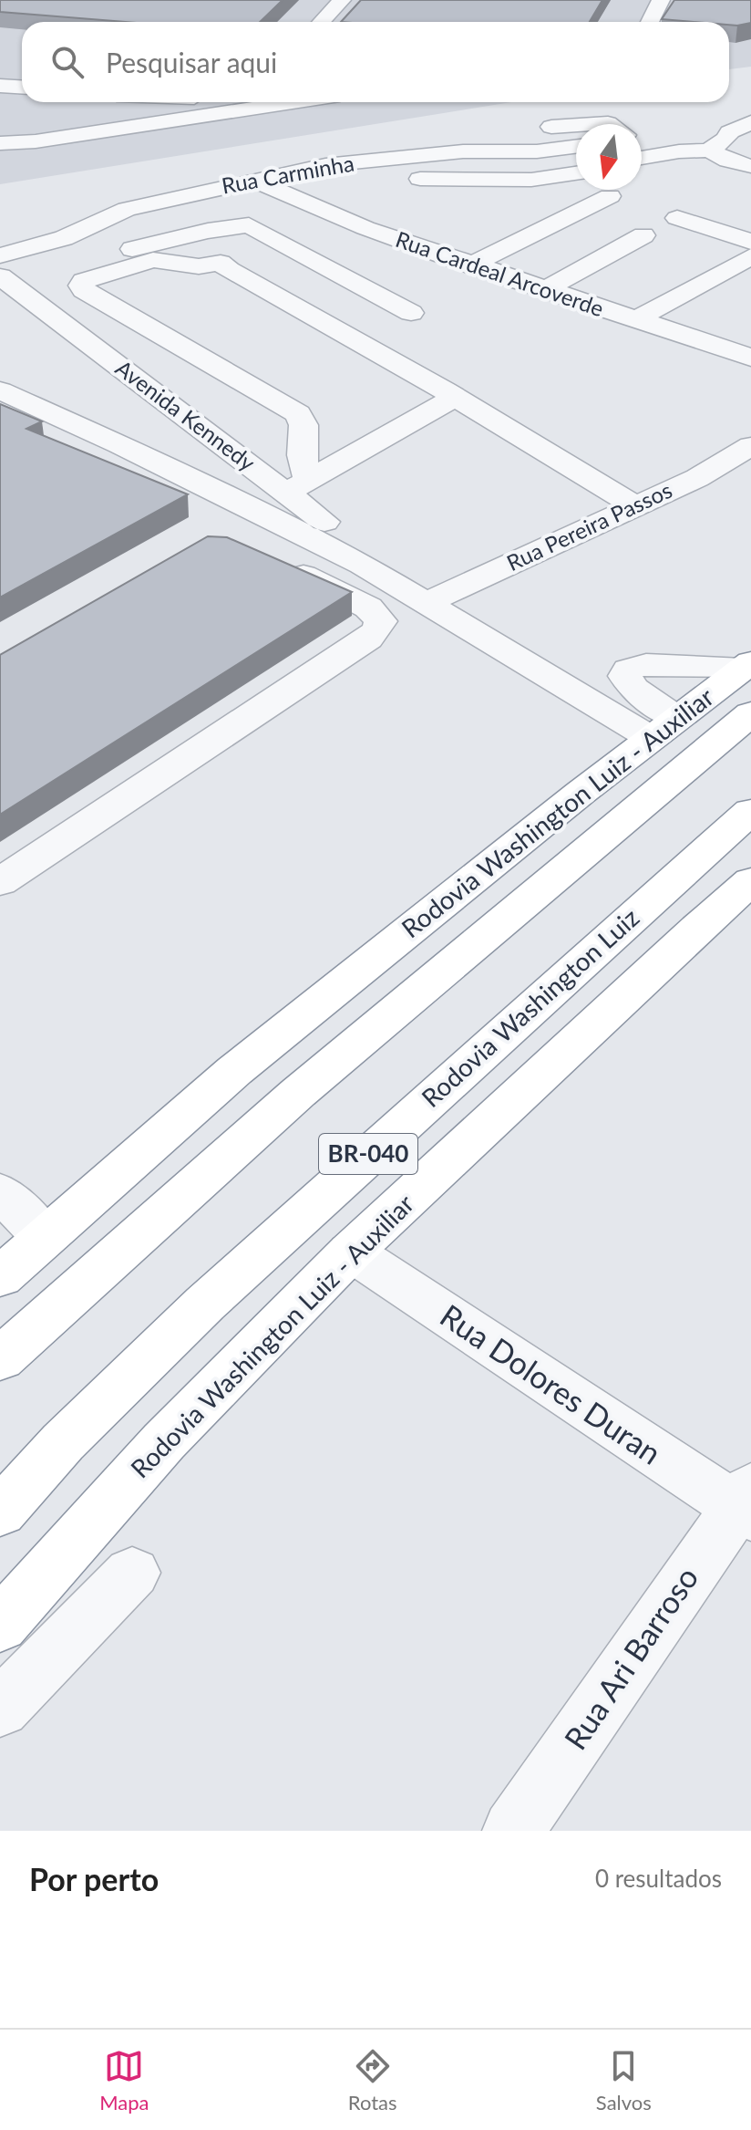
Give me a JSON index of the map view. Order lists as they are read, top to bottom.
{
  "streets": {
    "highway": ["Rodovia Washington Luiz - Auxiliar", "Rodovia Washington Luiz", "BR-040"],
    "street": [
      "Rua Carminha",
      "Rua Cardeal Arcoverde",
      "Avenida Kennedy",
      "Rua Pereira Passos",
      "Rua Dolores Duran",
      "Rua Ari Barroso"
    ]
  },
  "crossings": [
    ["Rua Carminha", "Rua Cardeal Arcoverde"],
    ["Rua Carminha", "Avenida Kennedy"],
    ["Avenida Kennedy", "Rua Pereira Passos"],
    ["Avenida Kennedy", "Rodovia Washington Luiz - Auxiliar"],
    ["Rodovia Washington Luiz - Auxiliar", "Rua Dolores Duran"],
    ["Rua Dolores Duran", "Rua Ari Barroso"]
  ],
  "north": "bottom",
  "page": {
    "search": "Pesquisar aqui",
    "heading": ["Por perto", "0 resultados"],
    "nav": ["Mapa", "Rotas", "Salvos"]
  }
}
